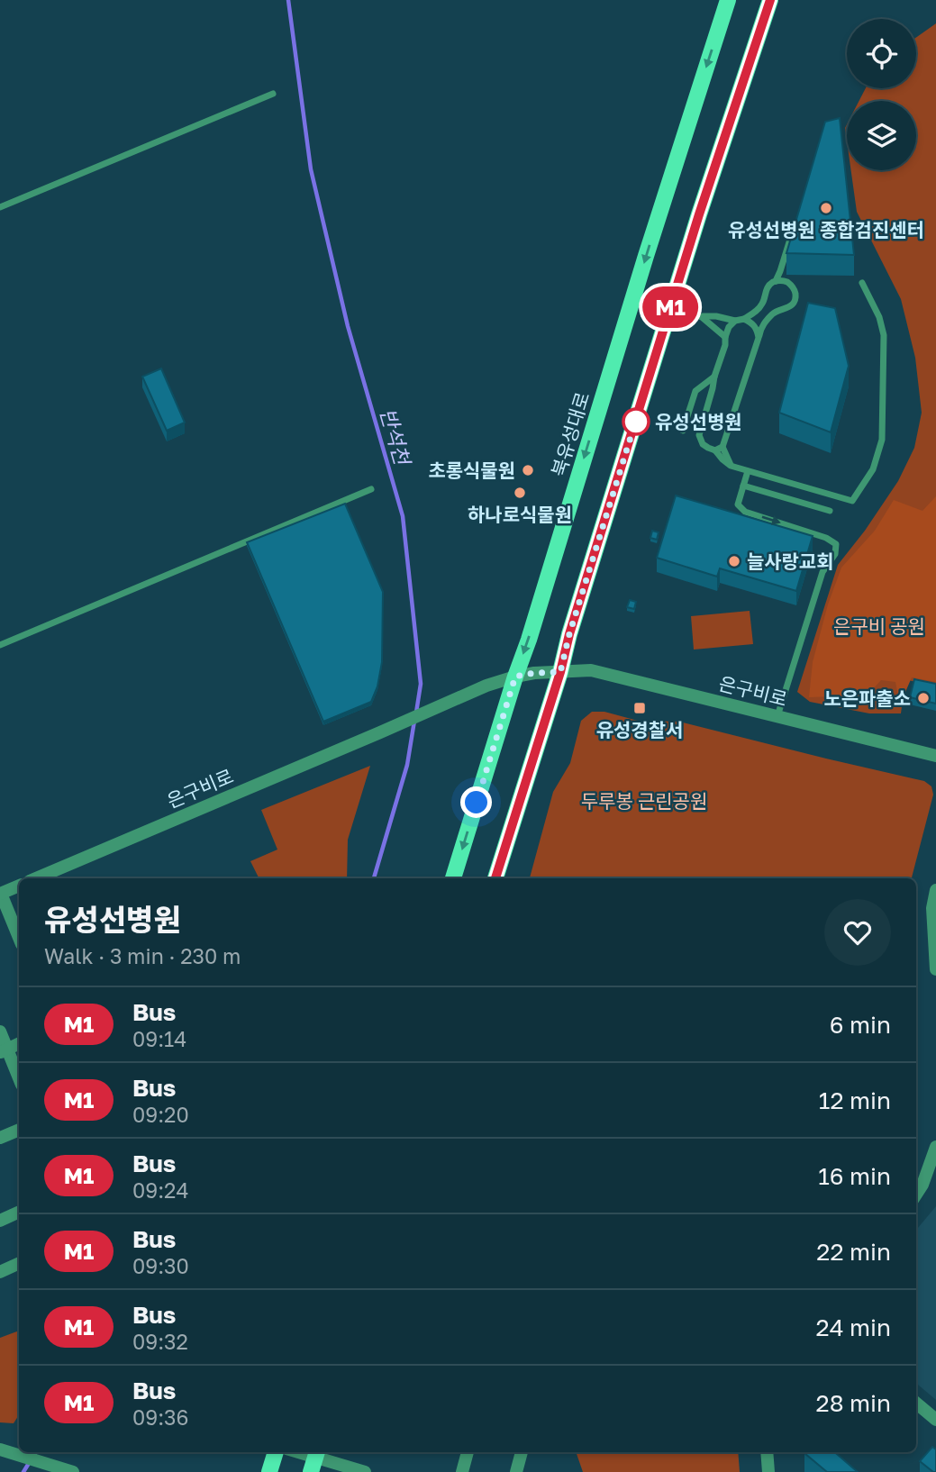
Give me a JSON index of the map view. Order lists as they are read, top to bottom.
{
  "streets": {
    "main road": ["북유성대로"],
    "street": ["은구비로"]
  },
  "crossings": [
    ["북유성대로", "은구비로"]
  ],
  "water": ["반석천"],
  "parks": ["은구비 공원", "두루봉 근린공원"],
  "places": {
    "other": [
      "유성선병원 종합검진센터",
      "유성선병원",
      "초롱식물원",
      "하나로식물원",
      "늘사랑교회",
      "노은파출소"
    ],
    "transit": ["유성경찰서"]
  },
  "lines": ["bus line M1"],
  "page": {
    "on_map": "M1",
    "heading": ["유성선병원", "Walk · 3 min · 230 m"],
    "list": [
      {
        "mark": "M1",
        "name": "Bus",
        "note": "09:14",
        "value": "6 min"
      },
      {
        "mark": "M1",
        "name": "Bus",
        "note": "09:20",
        "value": "12 min"
      },
      {
        "mark": "M1",
        "name": "Bus",
        "note": "09:24",
        "value": "16 min"
      },
      {
        "mark": "M1",
        "name": "Bus",
        "note": "09:30",
        "value": "22 min"
      },
      {
        "mark": "M1",
        "name": "Bus",
        "note": "09:32",
        "value": "24 min"
      },
      {
        "mark": "M1",
        "name": "Bus",
        "note": "09:36",
        "value": "28 min"
      }
    ]
  }
}
